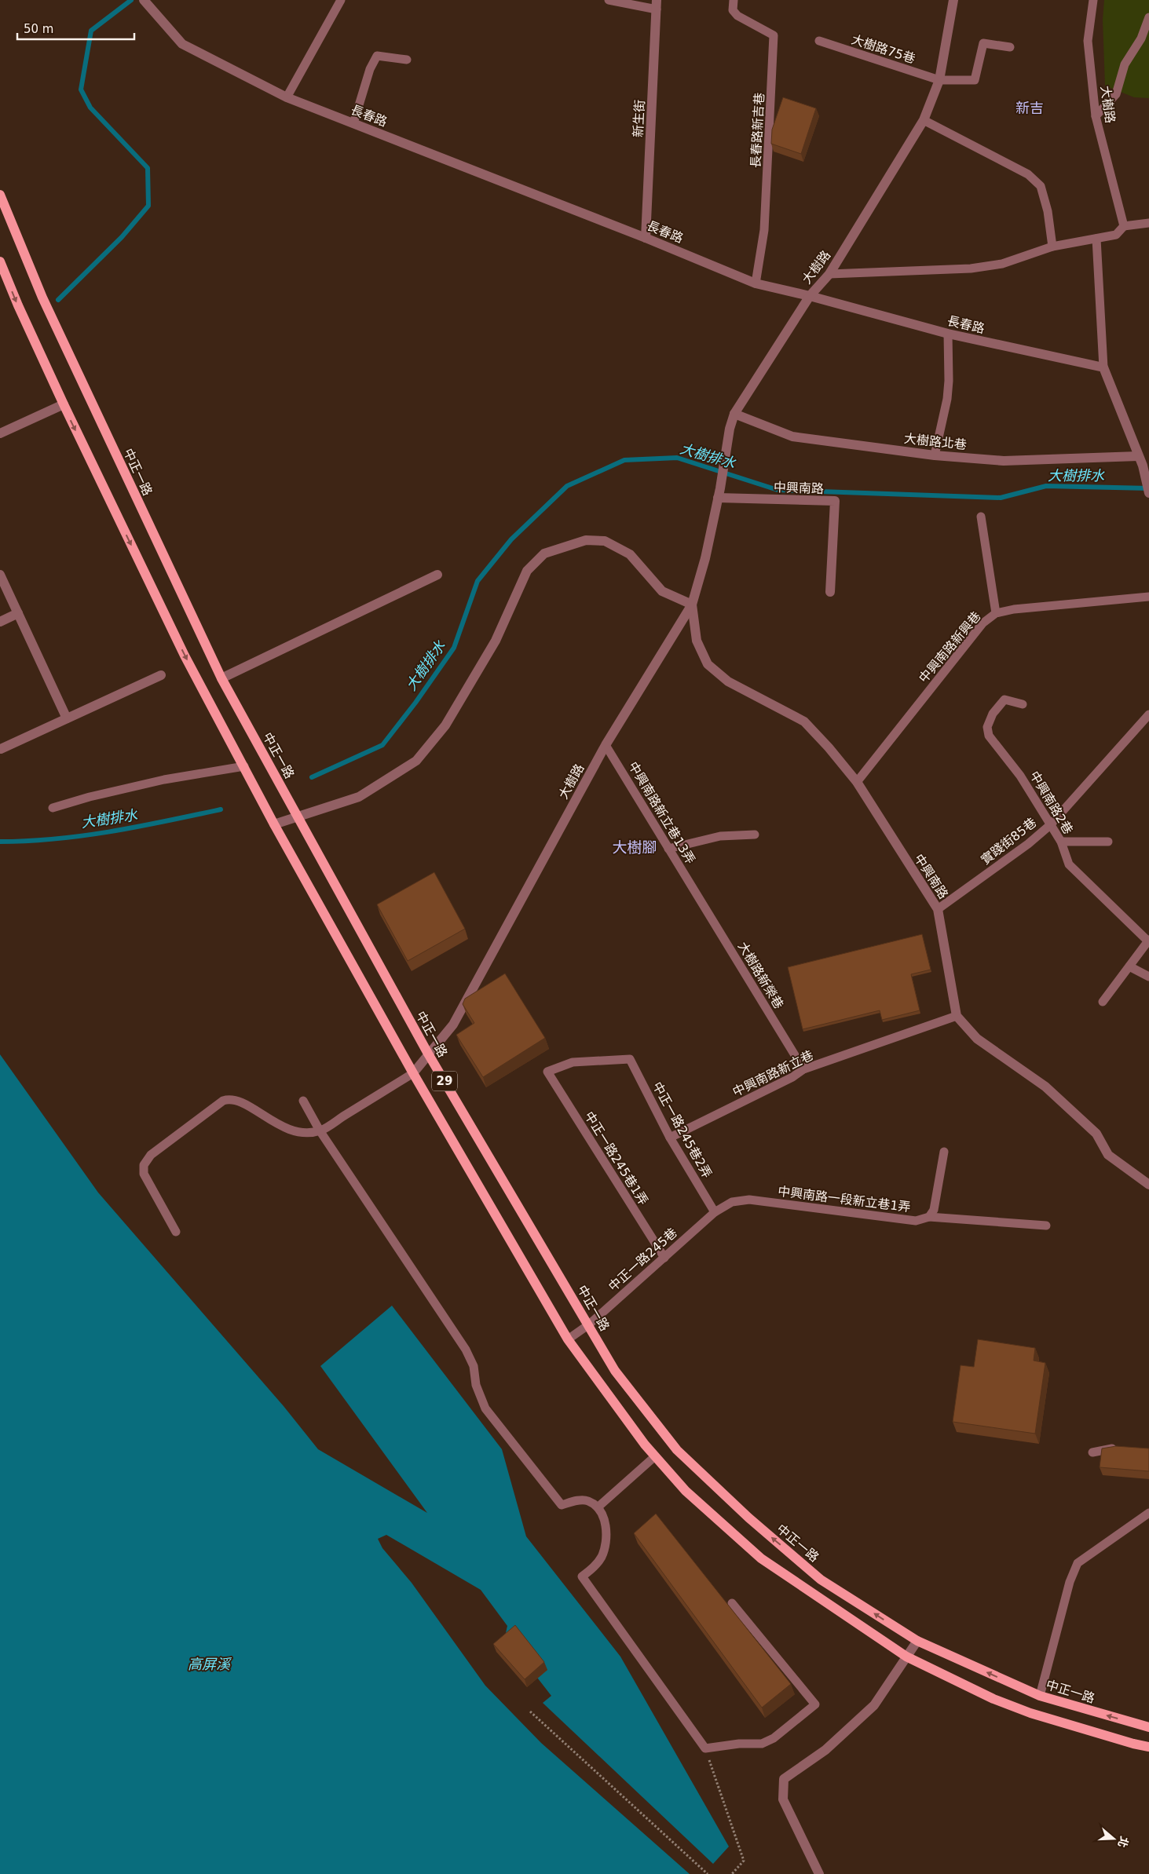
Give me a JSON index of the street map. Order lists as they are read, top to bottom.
{
  "streets": {
    "main road": ["中正一路", "29"],
    "street": [
      "大樹路",
      "長春路",
      "新生街",
      "大樹路北巷",
      "中興南路"
    ],
    "lane": [
      "大樹路75巷",
      "長春路新吉巷",
      "中興南路新興巷",
      "中興南路2巷",
      "中興南路新立巷13弄",
      "實踐街85巷",
      "大樹路新榮巷",
      "中興南路新立巷",
      "中正一路245巷2弄",
      "中正一路245巷1弄",
      "中興南路一段新立巷1弄",
      "中正一路245巷"
    ]
  },
  "crossings": [
    ["大樹路75巷", "大樹路"],
    ["大樹路", "長春路"],
    ["大樹路", "大樹路北巷"],
    ["大樹路", "中正一路"],
    ["大樹路", "中興南路"],
    ["大樹路", "中興南路新立巷13弄"],
    ["大樹路", "29"],
    ["長春路", "新生街"],
    ["長春路", "長春路新吉巷"],
    ["中正一路", "中正一路245巷"],
    ["中興南路", "中興南路新興巷"],
    ["中興南路", "實踐街85巷"],
    ["中興南路", "中興南路新立巷"],
    ["中興南路2巷", "實踐街85巷"],
    ["中興南路新立巷13弄", "大樹路新榮巷"],
    ["大樹路新榮巷", "中興南路新立巷"],
    ["中興南路新立巷", "中正一路245巷2弄"],
    ["29", "中正一路245巷"],
    ["中正一路245巷2弄", "中正一路245巷1弄"],
    ["中正一路245巷2弄", "中興南路一段新立巷1弄"],
    ["中正一路245巷2弄", "中正一路245巷"],
    ["中正一路245巷1弄", "中正一路245巷"],
    ["中興南路一段新立巷1弄", "中正一路245巷"]
  ],
  "districts": ["新吉", "大樹腳"],
  "water": ["大樹排水", "高屏溪"],
  "scale_bar": "50 m",
  "north": "right"
}
